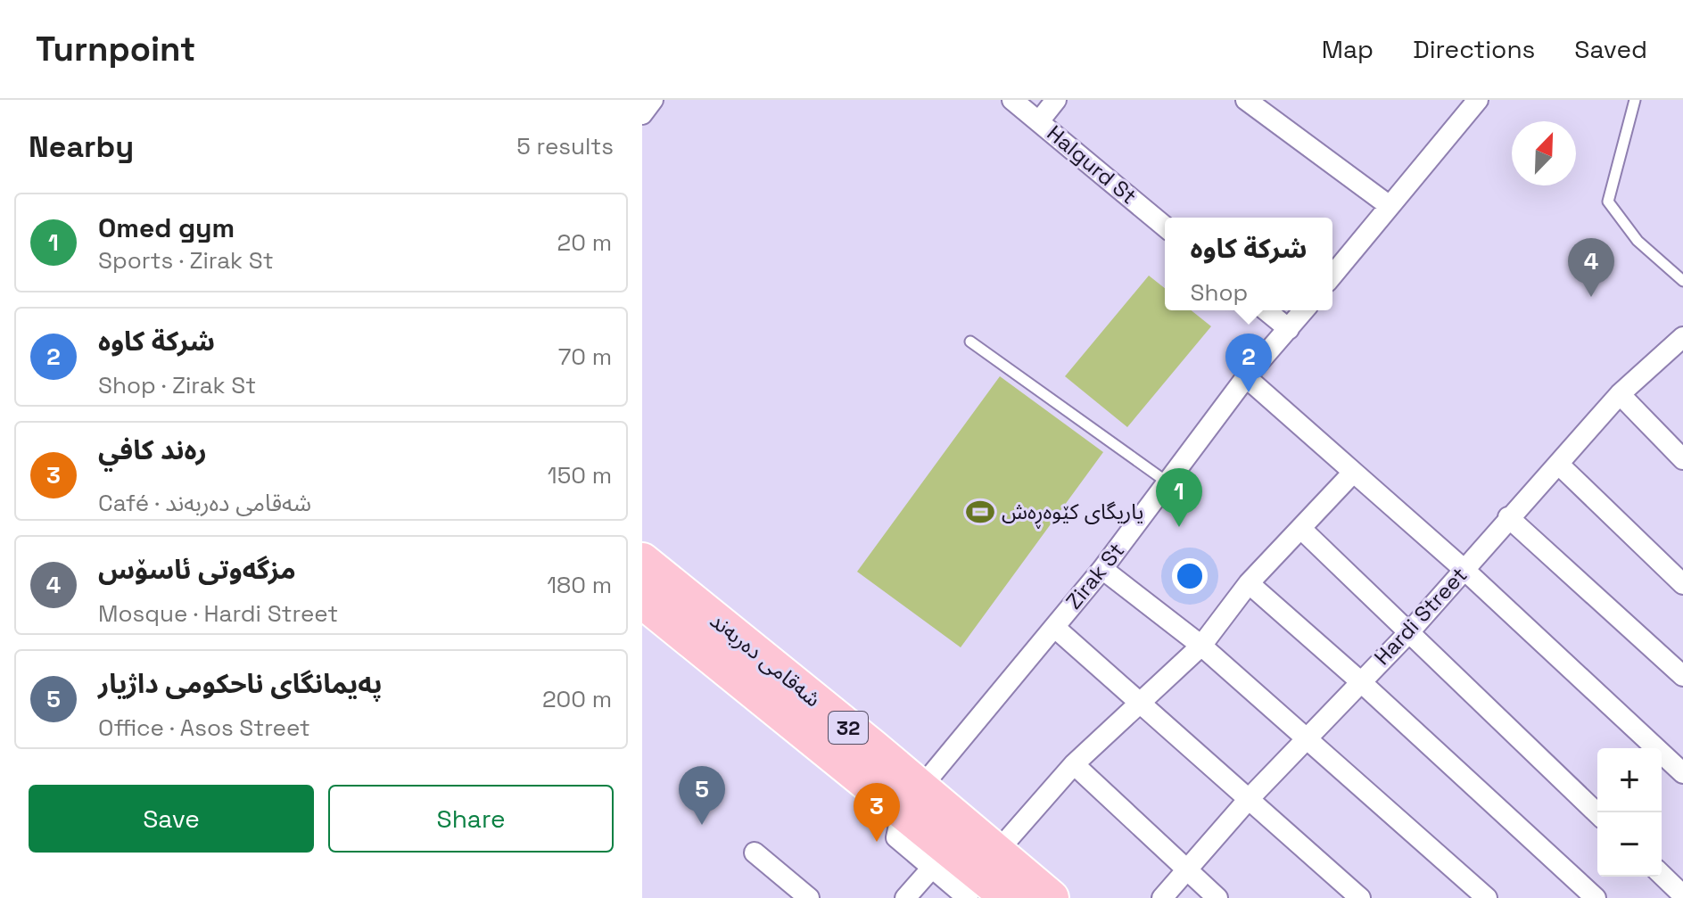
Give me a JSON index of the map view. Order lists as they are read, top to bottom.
{
  "streets": {
    "highway": ["شەقامی دەربەند", "32"],
    "street": ["Halgurd St", "Zirak St", "Hardi Street"]
  },
  "crossings": [
    ["Zirak St", "شەقامی دەربەند"]
  ],
  "places": {
    "sports": ["یاریگای کێوەڕەش"]
  },
  "north": "top right",
  "page": {
    "header": "Turnpoint",
    "nav": ["Map", "Directions", "Saved"],
    "heading": ["Nearby", "5 results"],
    "list": [
      {
        "mark": "1",
        "name": "Omed gym",
        "note": "Sports · Zirak St",
        "value": "20 m"
      },
      {
        "mark": "2",
        "name": "شركة كاوه",
        "note": "Shop · Zirak St",
        "value": "70 m"
      },
      {
        "mark": "3",
        "name": "رەند کافي",
        "note": "Café · شەقامی دەربەند",
        "value": "150 m"
      },
      {
        "mark": "4",
        "name": "مزگەوتی ئاسۆس",
        "note": "Mosque · Hardi Street",
        "value": "180 m"
      },
      {
        "mark": "5",
        "name": "پەیمانگای ناحکومی داژیار",
        "note": "Office · Asos Street",
        "value": "200 m"
      }
    ],
    "popup": ["شركة كاوه", "Shop"],
    "pins": [
      "4",
      "2",
      "1",
      "5",
      "3"
    ],
    "map_buttons": ["+", "−"],
    "buttons": ["Save", "Share"]
  }
}
